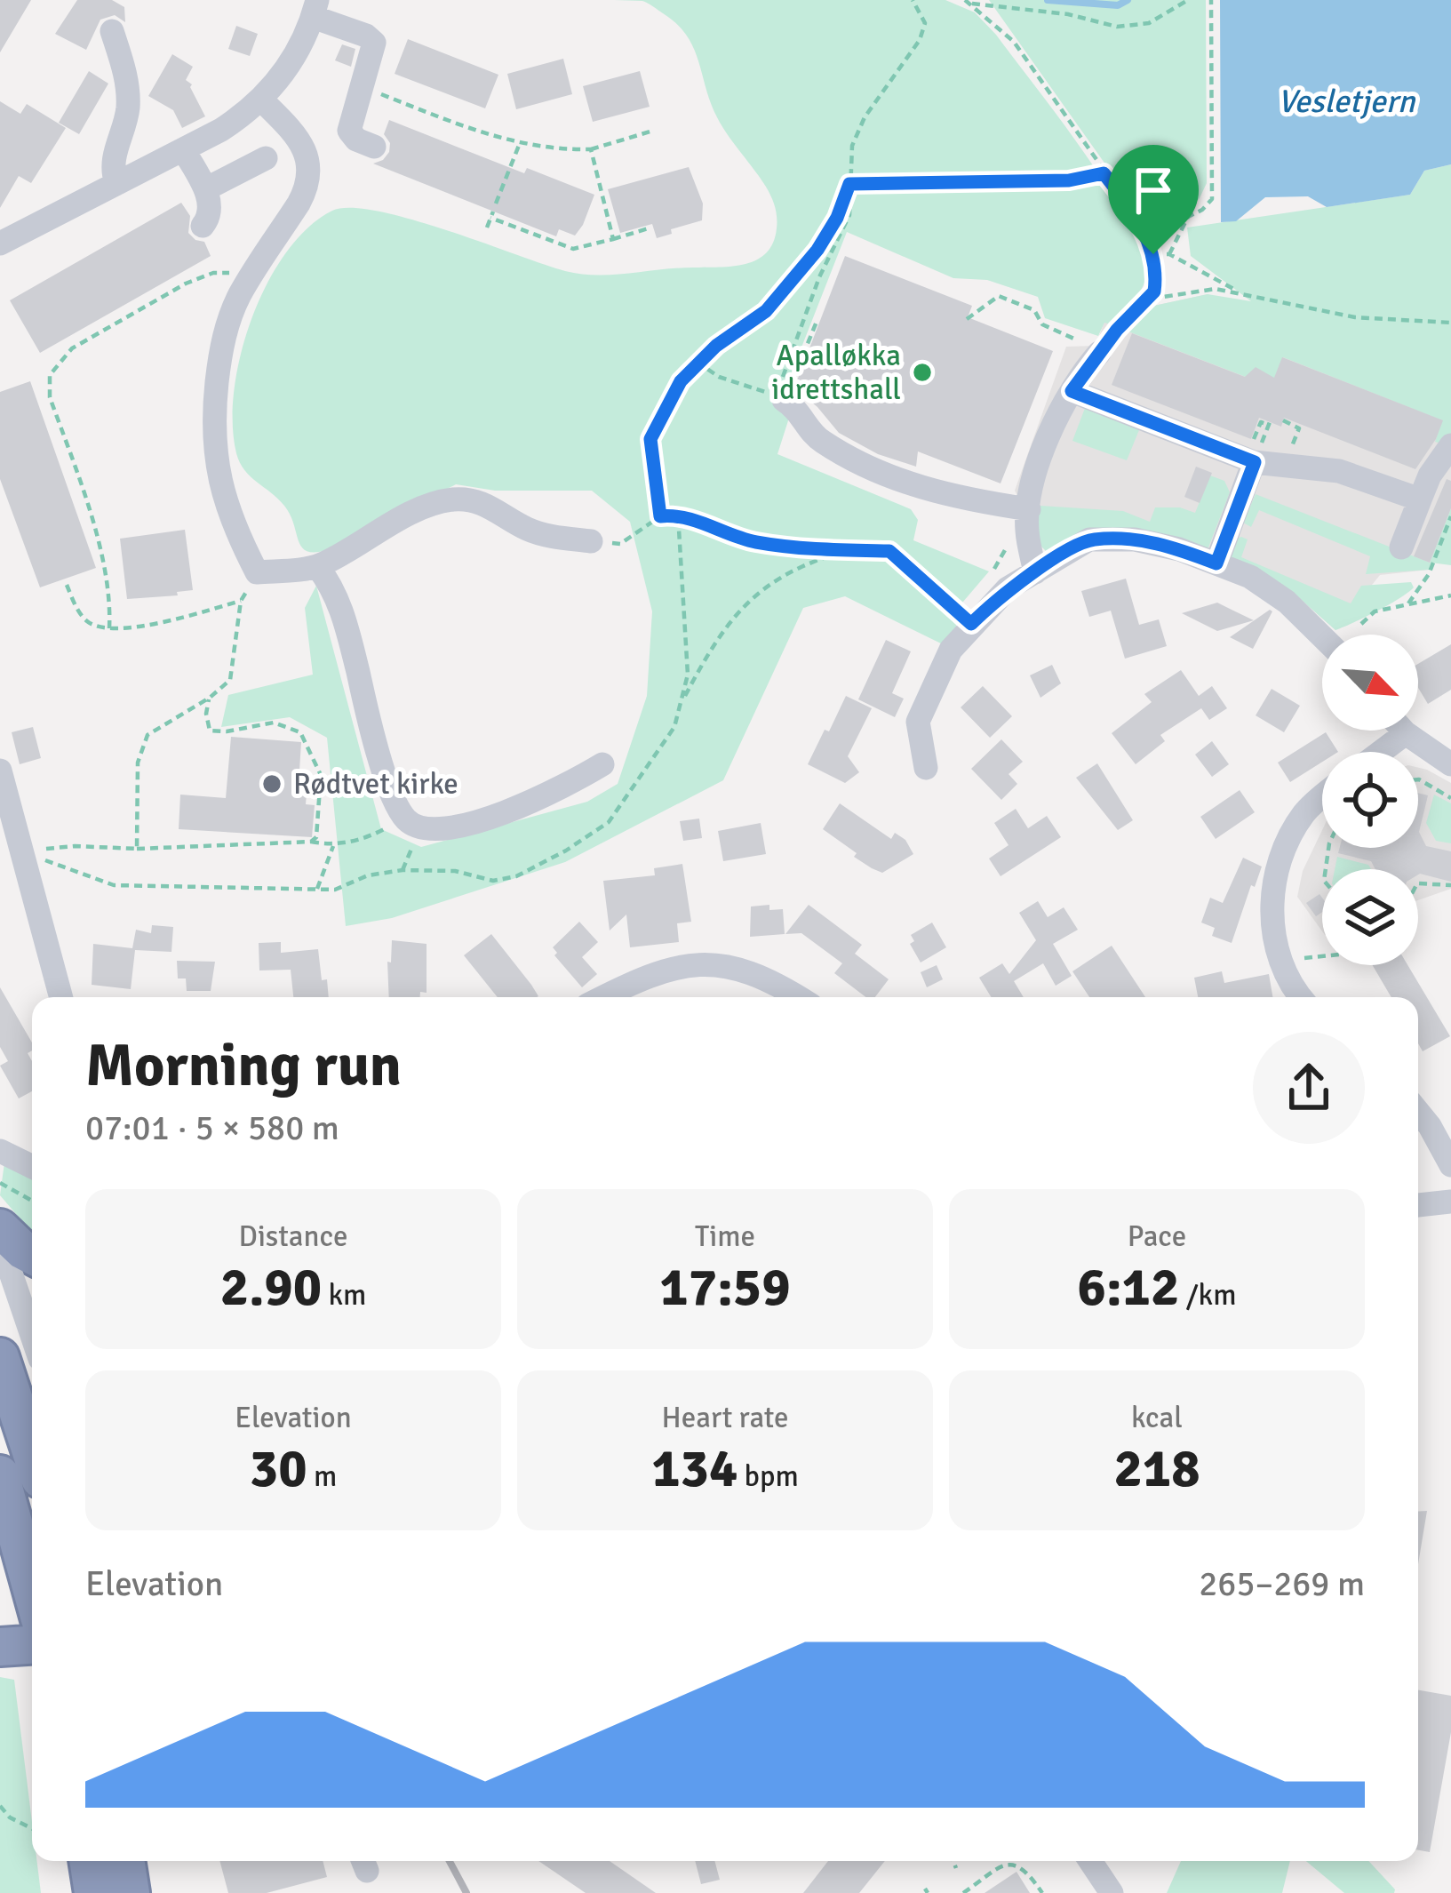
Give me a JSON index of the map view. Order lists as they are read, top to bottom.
{
  "water": ["Vesletjern"],
  "places": ["Apalløkka idrettshall", "Rødtvet kirke"],
  "north": "bottom right",
  "page": {
    "heading": ["Morning run", "07:01 · 5 × 580 m"],
    "stats": [
      ["Distance", "2.90 km"],
      ["Time", "17:59"],
      ["Pace", "6:12 /km"],
      ["Elevation", "30 m"],
      ["Heart rate", "134 bpm"],
      ["kcal", "218"]
    ],
    "chart": ["Elevation", "265–269 m"]
  }
}
